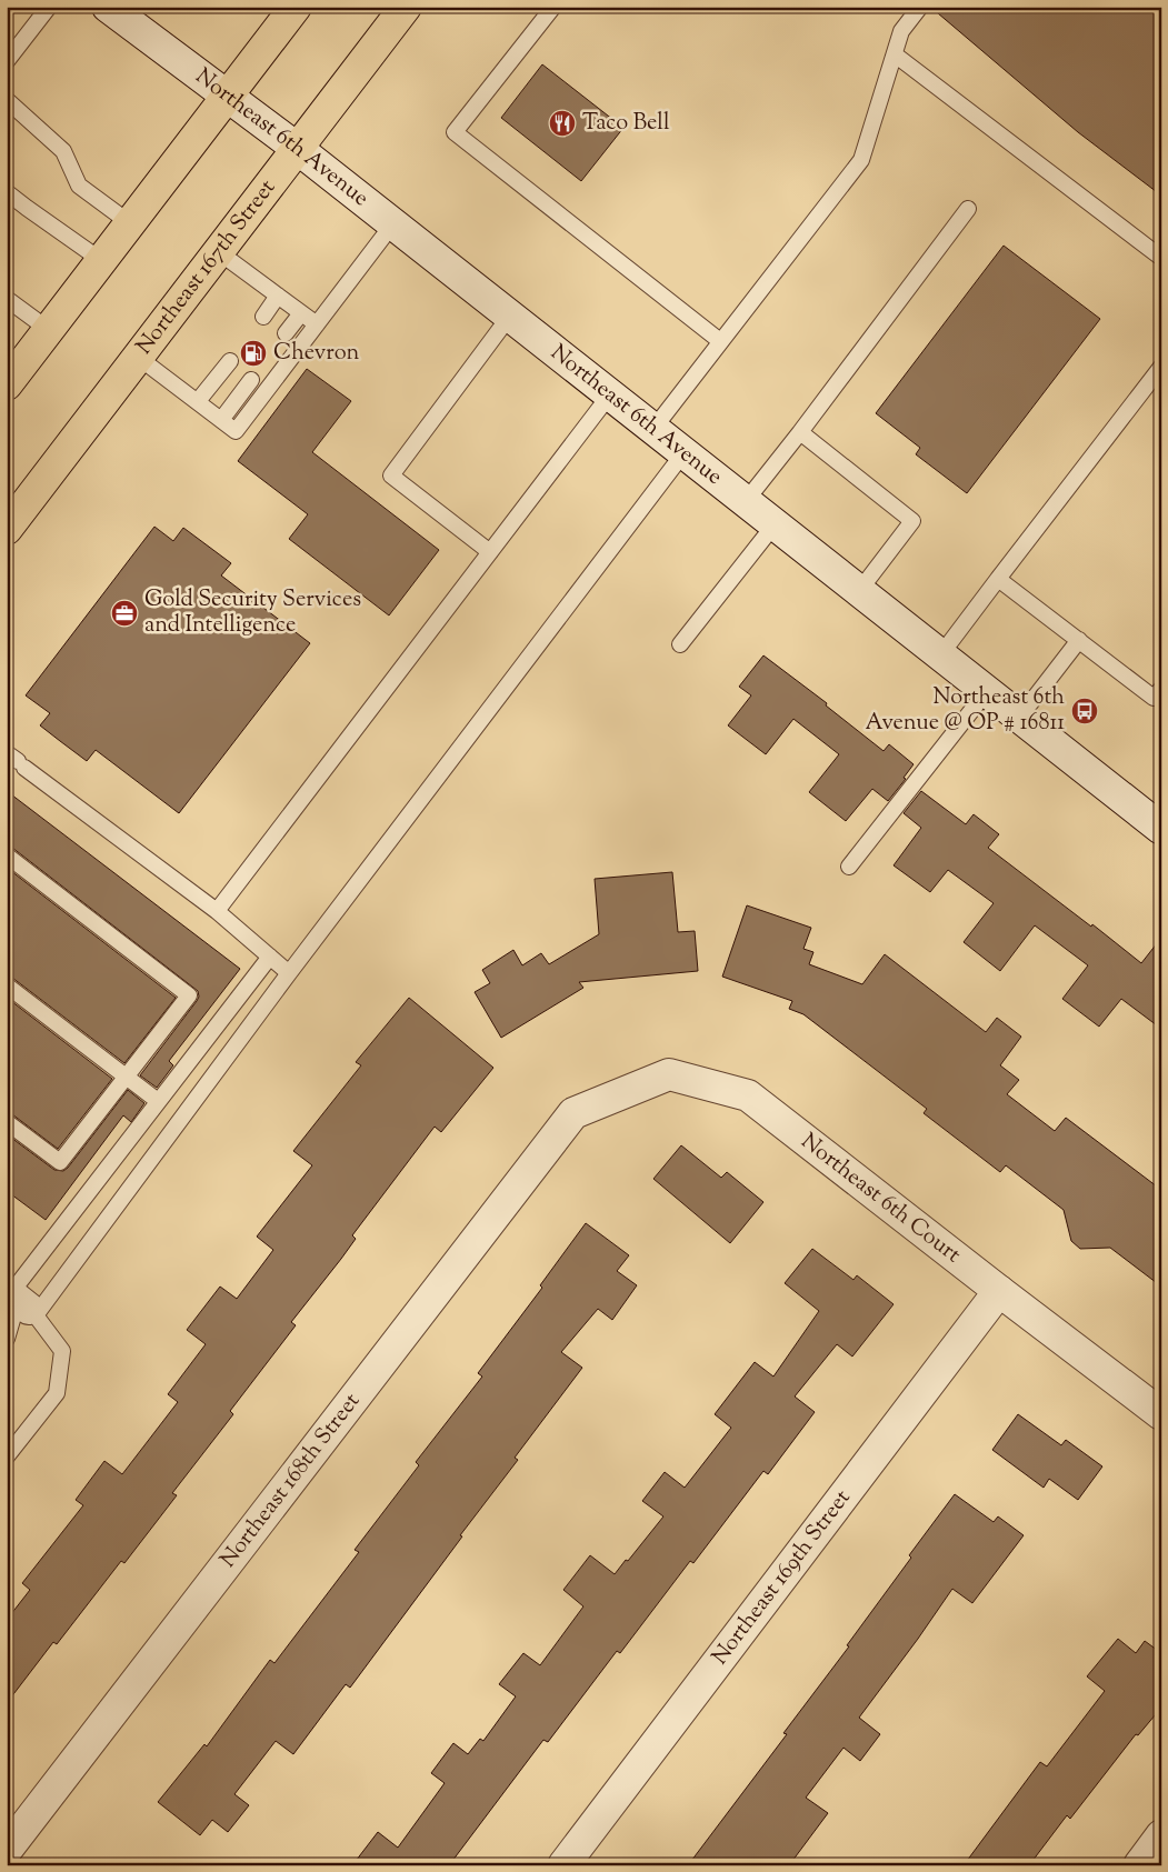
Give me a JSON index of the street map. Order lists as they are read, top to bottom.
{
  "streets": {
    "main road": ["Northeast 167th Street"],
    "street": [
      "Northeast 6th Avenue",
      "Northeast 6th Court",
      "Northeast 168th Street",
      "Northeast 169th Street"
    ]
  },
  "crossings": [
    ["Northeast 6th Avenue", "Northeast 167th Street"],
    ["Northeast 6th Court", "Northeast 168th Street"],
    ["Northeast 6th Court", "Northeast 169th Street"]
  ],
  "places": {
    "restaurant": ["Taco Bell"],
    "fuel station": ["Chevron"],
    "office": ["Gold Security Services and Intelligence"],
    "bus stop": ["Northeast 6th Avenue @ OP # 16811"]
  }
}
